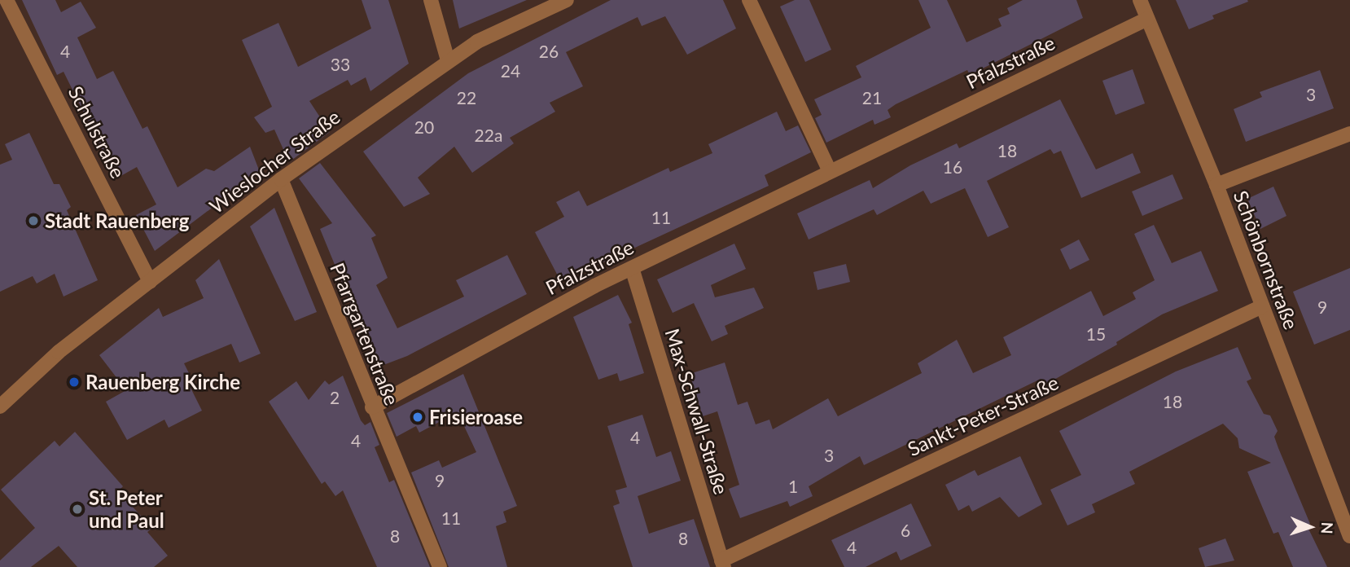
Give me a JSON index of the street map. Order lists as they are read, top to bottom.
{
  "streets": {
    "street": [
      "Pfalzstraße",
      "Schulstraße",
      "Wieslocher Straße",
      "Schönbornstraße",
      "Pfarrgartenstraße",
      "Max-Schwall-Straße",
      "Sankt-Peter-Straße"
    ]
  },
  "crossings": [
    ["Pfalzstraße", "Schönbornstraße"],
    ["Pfalzstraße", "Pfarrgartenstraße"],
    ["Pfalzstraße", "Max-Schwall-Straße"],
    ["Schulstraße", "Wieslocher Straße"],
    ["Wieslocher Straße", "Pfarrgartenstraße"],
    ["Schönbornstraße", "Sankt-Peter-Straße"],
    ["Max-Schwall-Straße", "Sankt-Peter-Straße"]
  ],
  "places": [
    "Stadt Rauenberg",
    "Rauenberg Kirche",
    "Frisieroase",
    "St. Peter und Paul"
  ],
  "house_numbers": [
    "4",
    "26",
    "33",
    "24",
    "3",
    "22",
    "21",
    "20",
    "22a",
    "18",
    "16",
    "11",
    "9",
    "15",
    "2",
    "18",
    "4",
    "4",
    "3",
    "9",
    "1",
    "11",
    "6",
    "8",
    "8",
    "4"
  ],
  "north": "right"
}
